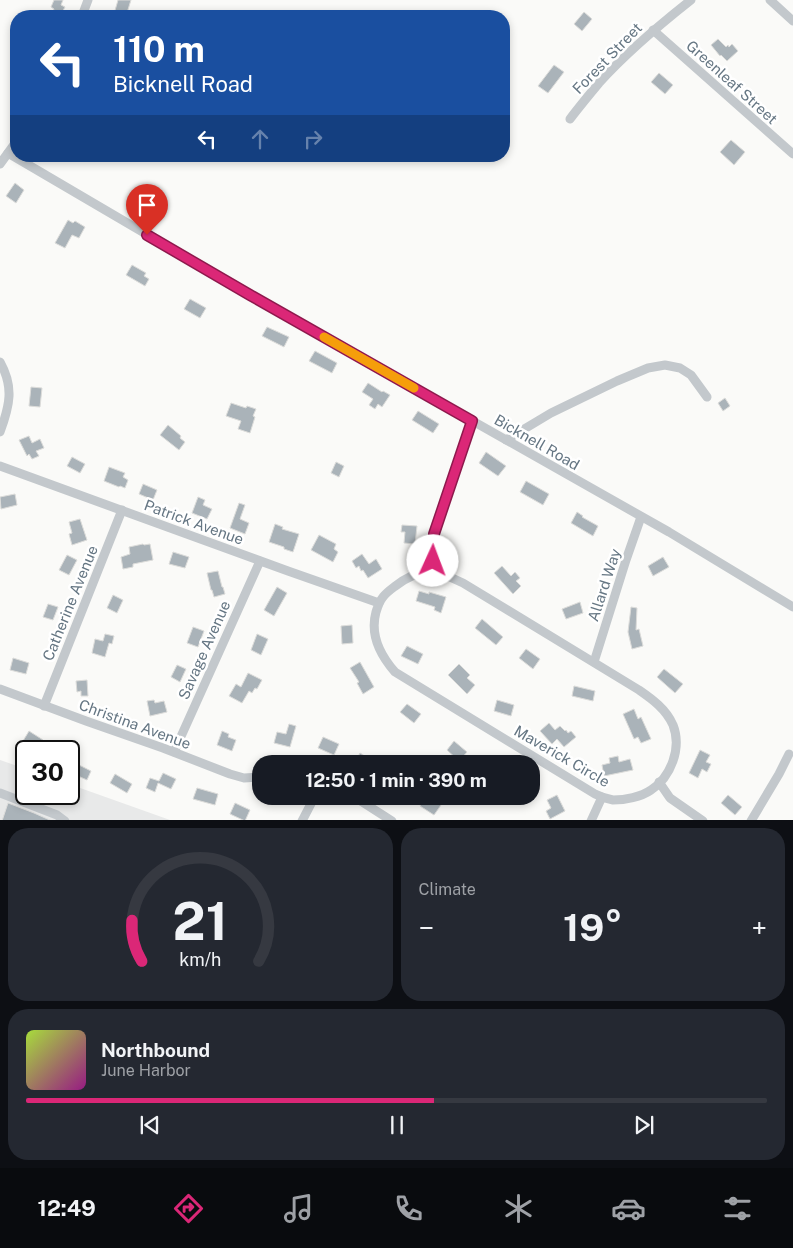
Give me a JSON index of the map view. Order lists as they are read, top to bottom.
{
  "streets": {
    "street": [
      "Forest Street",
      "Greenleaf Street",
      "Bicknell Road",
      "Patrick Avenue",
      "Allard Way",
      "Catherine Avenue",
      "Savage Avenue",
      "Christina Avenue",
      "Maverick Circle"
    ]
  },
  "crossings": [
    ["Forest Street", "Greenleaf Street"],
    ["Bicknell Road", "Allard Way"],
    ["Patrick Avenue", "Catherine Avenue"],
    ["Patrick Avenue", "Savage Avenue"],
    ["Patrick Avenue", "Maverick Circle"],
    ["Allard Way", "Maverick Circle"],
    ["Catherine Avenue", "Christina Avenue"],
    ["Savage Avenue", "Christina Avenue"]
  ],
  "page": {
    "turn": ["110 m", "Bicknell Road"],
    "limit": "30",
    "trip": "12:50 · 1 min · 390 m",
    "tile": "Climate",
    "heat": ["−", "19°", "+"],
    "song": ["Northbound", "June Harbor"],
    "tabs": "12:49",
    "gauge": ["21", "km/h"]
  }
}
